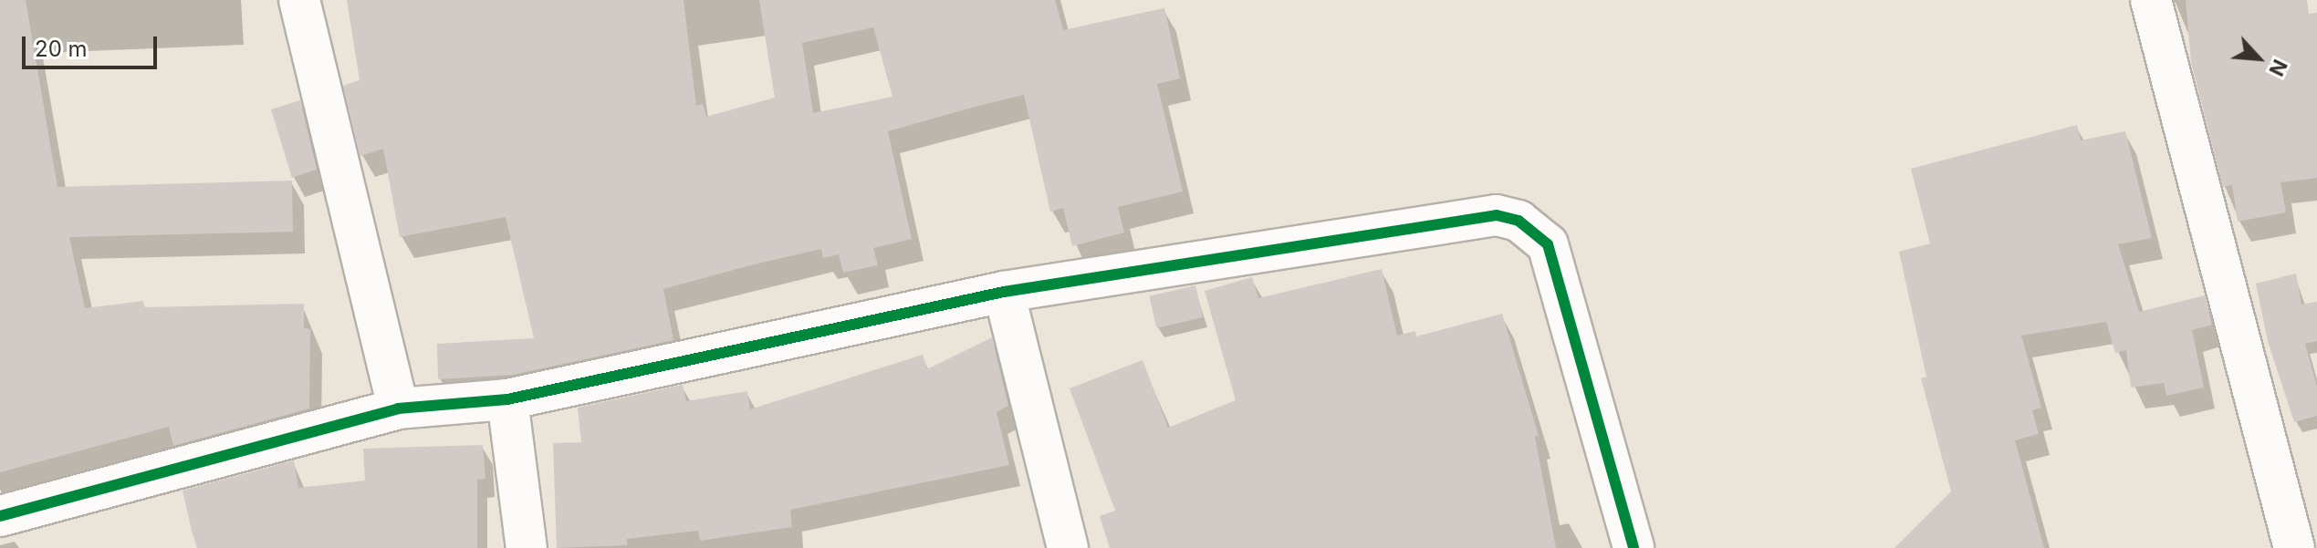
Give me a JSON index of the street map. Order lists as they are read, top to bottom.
{
  "scale_bar": "20 m",
  "north": "bottom right"
}
